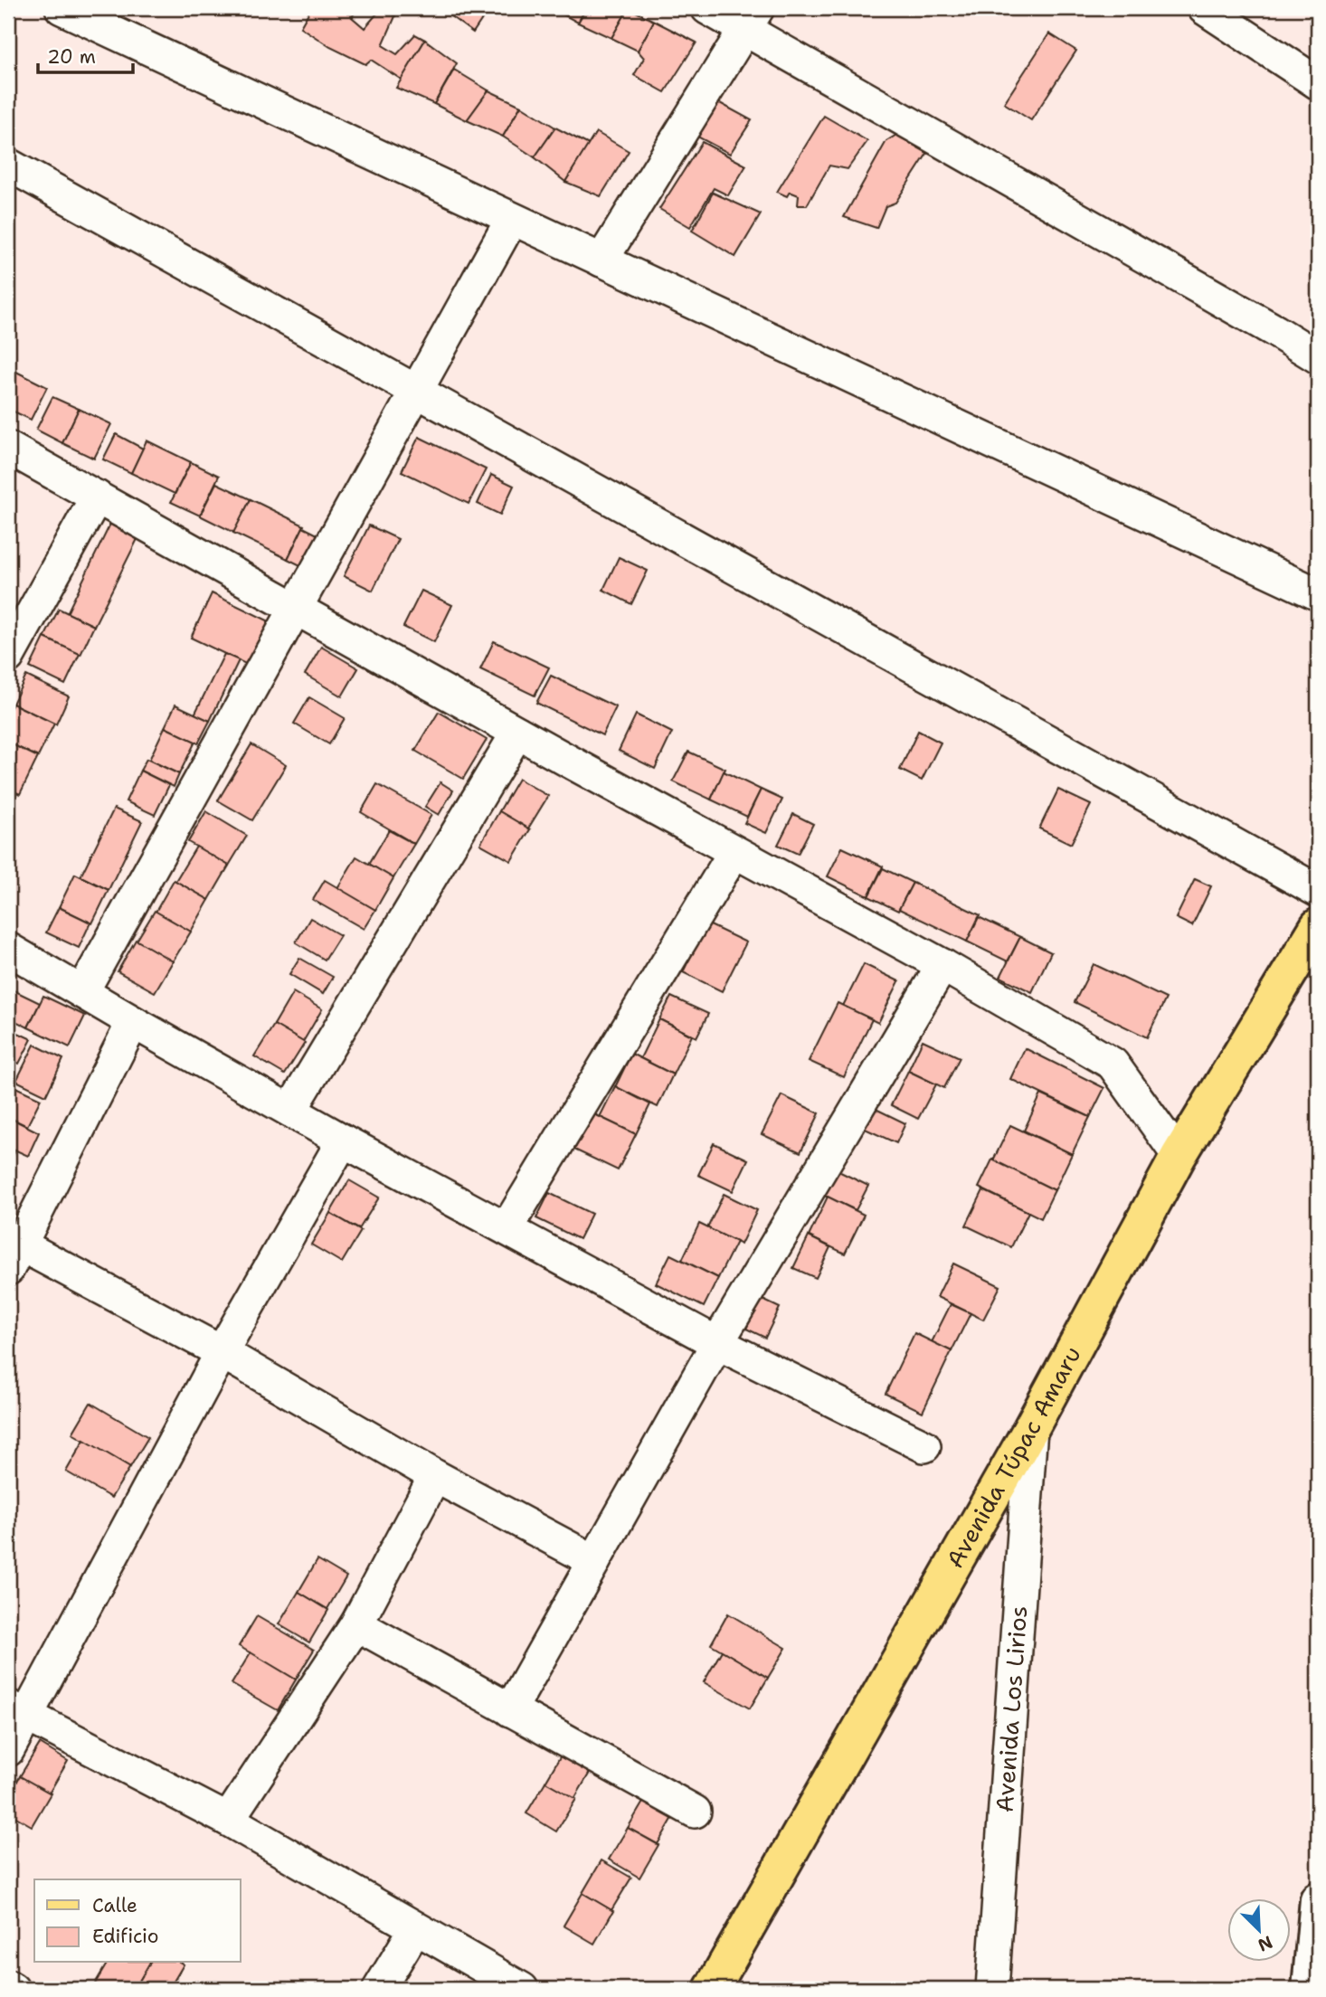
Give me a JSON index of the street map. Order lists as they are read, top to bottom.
{
  "streets": {
    "main road": ["Avenida Túpac Amaru"],
    "street": ["Avenida Los Lirios"]
  },
  "crossings": [
    ["Avenida Túpac Amaru", "Avenida Los Lirios"]
  ],
  "legend": ["Calle", "Edificio"],
  "scale_bar": "20 m",
  "north": "bottom right"
}
